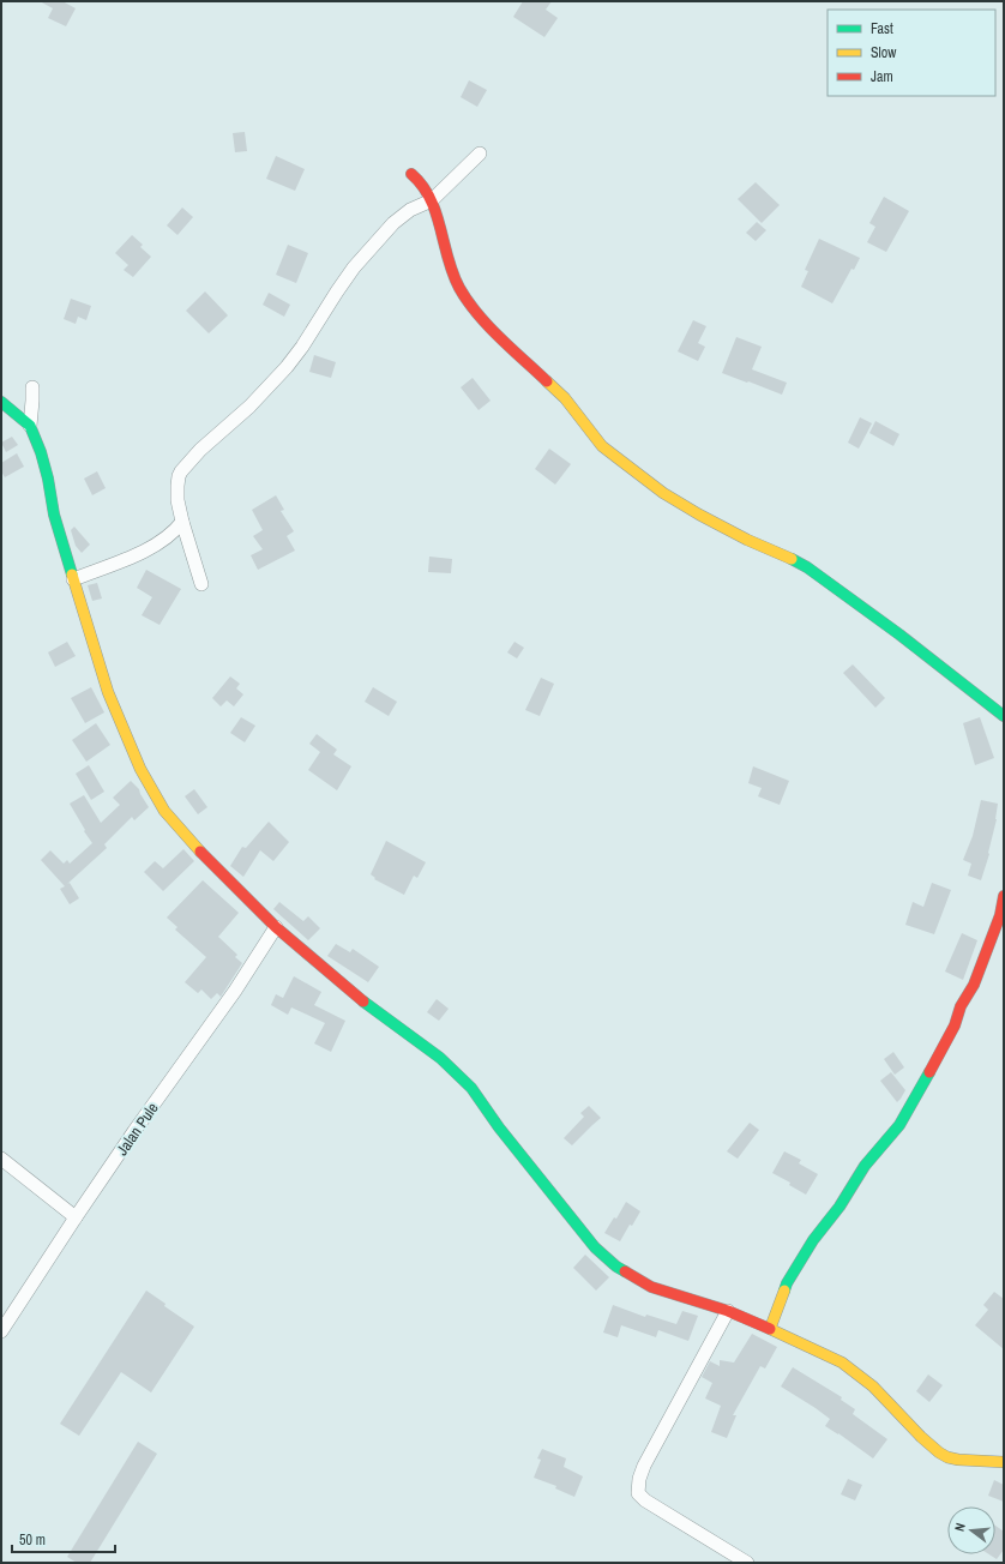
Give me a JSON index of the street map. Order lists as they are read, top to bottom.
{
  "streets": {
    "street": ["Jalan Pule"]
  },
  "legend": ["Fast", "Slow", "Jam"],
  "scale_bar": "50 m",
  "north": "left"
}
